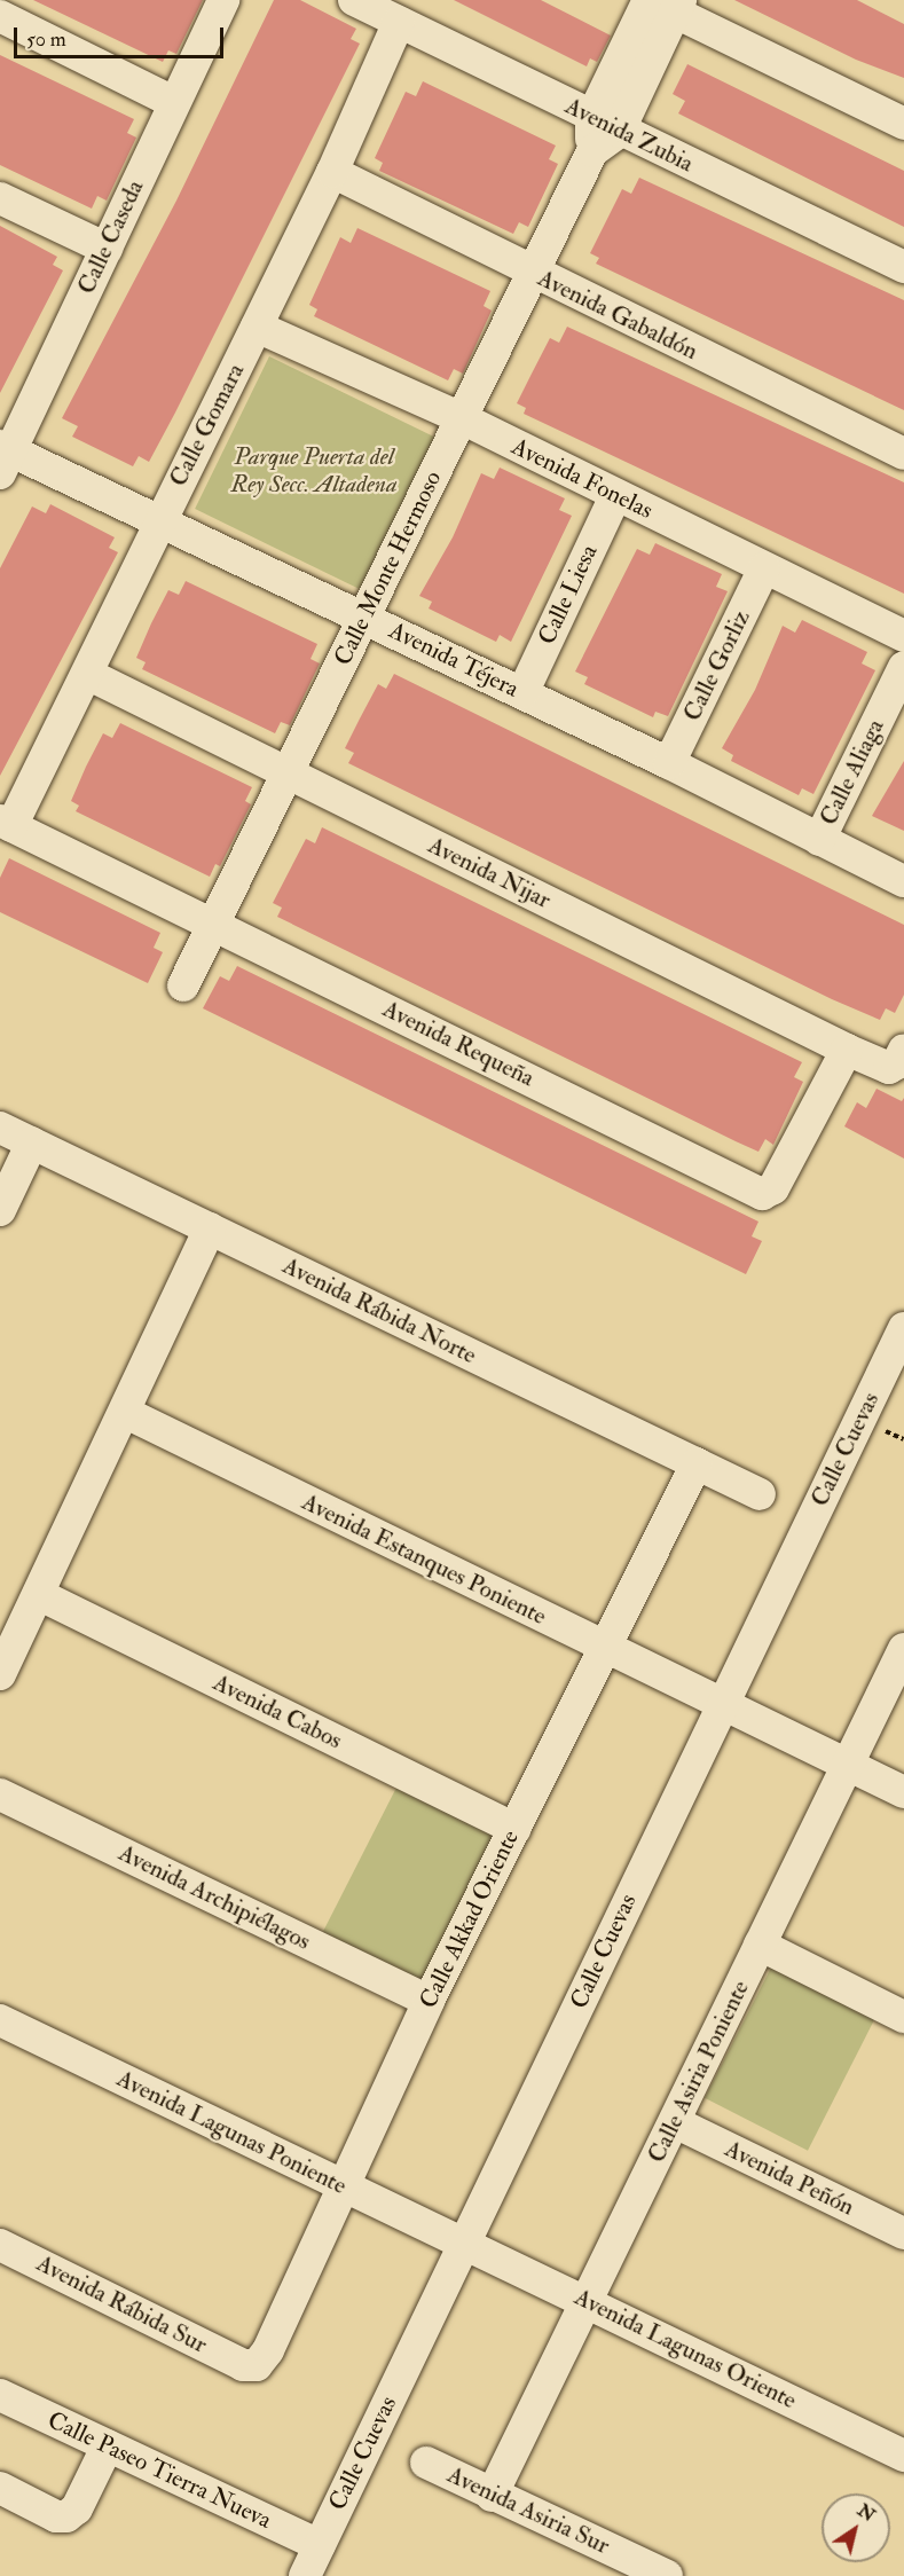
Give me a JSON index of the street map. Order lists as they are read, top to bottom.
{
  "streets": {
    "street": [
      "Avenida Zubia",
      "Calle Caseda",
      "Avenida Gabaldón",
      "Calle Gomara",
      "Avenida Fonelas",
      "Calle Monte Hermoso",
      "Calle Liesa",
      "Avenida Téjera",
      "Calle Gorliz",
      "Calle Aliaga",
      "Avenida Nijar",
      "Avenida Requeña",
      "Avenida Rábida Norte",
      "Calle Cuevas",
      "Avenida Estanques Poniente",
      "Avenida Cabos",
      "Avenida Archipiélagos",
      "Calle Akkad Oriente",
      "Calle Asiria Poniente",
      "Avenida Lagunas Poniente",
      "Avenida Peñón",
      "Avenida Rábida Sur",
      "Avenida Lagunas Oriente",
      "Calle Paseo Tierra Nueva",
      "Avenida Asiria Sur"
    ]
  },
  "crossings": [
    ["Avenida Zubia", "Calle Gomara"],
    ["Avenida Zubia", "Calle Monte Hermoso"],
    ["Calle Caseda", "Avenida Téjera"],
    ["Avenida Gabaldón", "Calle Gomara"],
    ["Avenida Gabaldón", "Calle Monte Hermoso"],
    ["Calle Gomara", "Avenida Fonelas"],
    ["Calle Gomara", "Avenida Téjera"],
    ["Calle Gomara", "Avenida Nijar"],
    ["Calle Gomara", "Avenida Requeña"],
    ["Avenida Fonelas", "Calle Monte Hermoso"],
    ["Avenida Fonelas", "Calle Liesa"],
    ["Avenida Fonelas", "Calle Gorliz"],
    ["Calle Monte Hermoso", "Avenida Téjera"],
    ["Calle Monte Hermoso", "Avenida Nijar"],
    ["Calle Monte Hermoso", "Avenida Requeña"],
    ["Calle Liesa", "Avenida Téjera"],
    ["Avenida Téjera", "Calle Gorliz"],
    ["Avenida Téjera", "Calle Aliaga"],
    ["Avenida Nijar", "Avenida Requeña"],
    ["Avenida Rábida Norte", "Calle Akkad Oriente"],
    ["Calle Cuevas", "Avenida Estanques Poniente"],
    ["Calle Cuevas", "Avenida Lagunas Poniente"],
    ["Calle Cuevas", "Avenida Lagunas Oriente"],
    ["Calle Cuevas", "Calle Paseo Tierra Nueva"],
    ["Avenida Estanques Poniente", "Calle Akkad Oriente"],
    ["Avenida Estanques Poniente", "Calle Asiria Poniente"],
    ["Avenida Cabos", "Calle Akkad Oriente"],
    ["Avenida Archipiélagos", "Calle Akkad Oriente"],
    ["Calle Akkad Oriente", "Avenida Lagunas Poniente"],
    ["Calle Akkad Oriente", "Avenida Rábida Sur"],
    ["Calle Asiria Poniente", "Avenida Peñón"],
    ["Calle Asiria Poniente", "Avenida Lagunas Oriente"],
    ["Calle Asiria Poniente", "Avenida Asiria Sur"],
    ["Avenida Lagunas Poniente", "Avenida Lagunas Oriente"]
  ],
  "parks": ["Parque Puerta del Rey Secc. Altadena"],
  "scale_bar": "50 m",
  "north": "top right"
}
